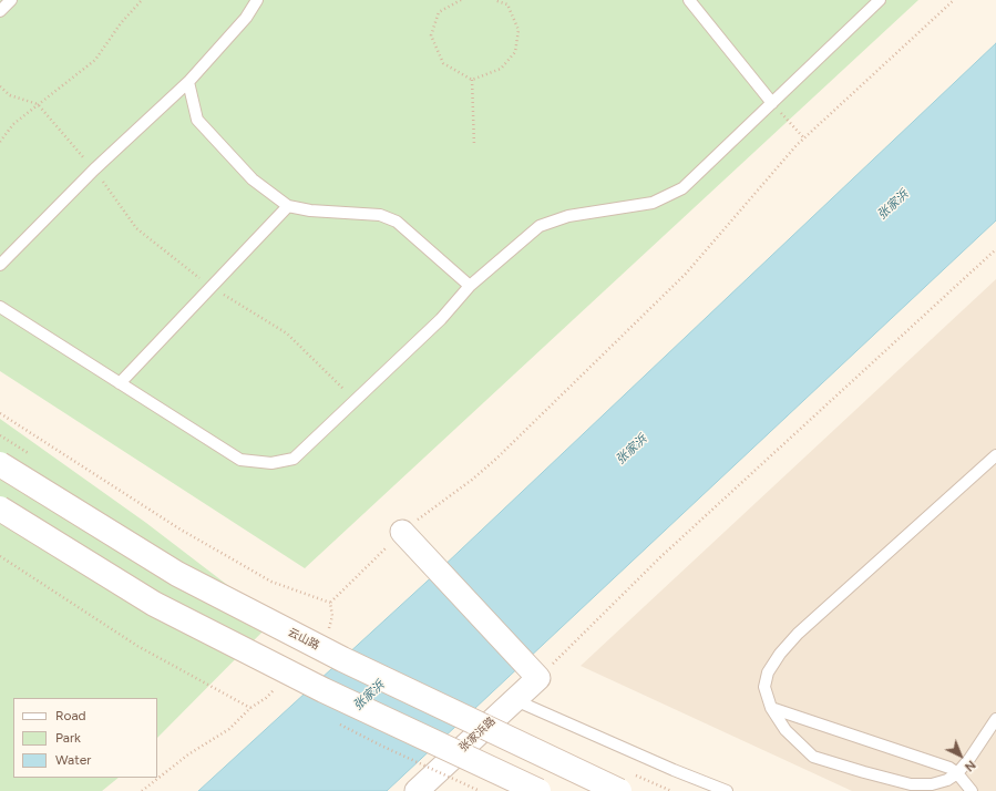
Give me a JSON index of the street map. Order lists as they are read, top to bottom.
{
  "streets": {
    "main road": ["云山路"],
    "street": ["张家浜路"]
  },
  "water": ["张家浜"],
  "legend": ["Road", "Park", "Water"],
  "north": "bottom right"
}
